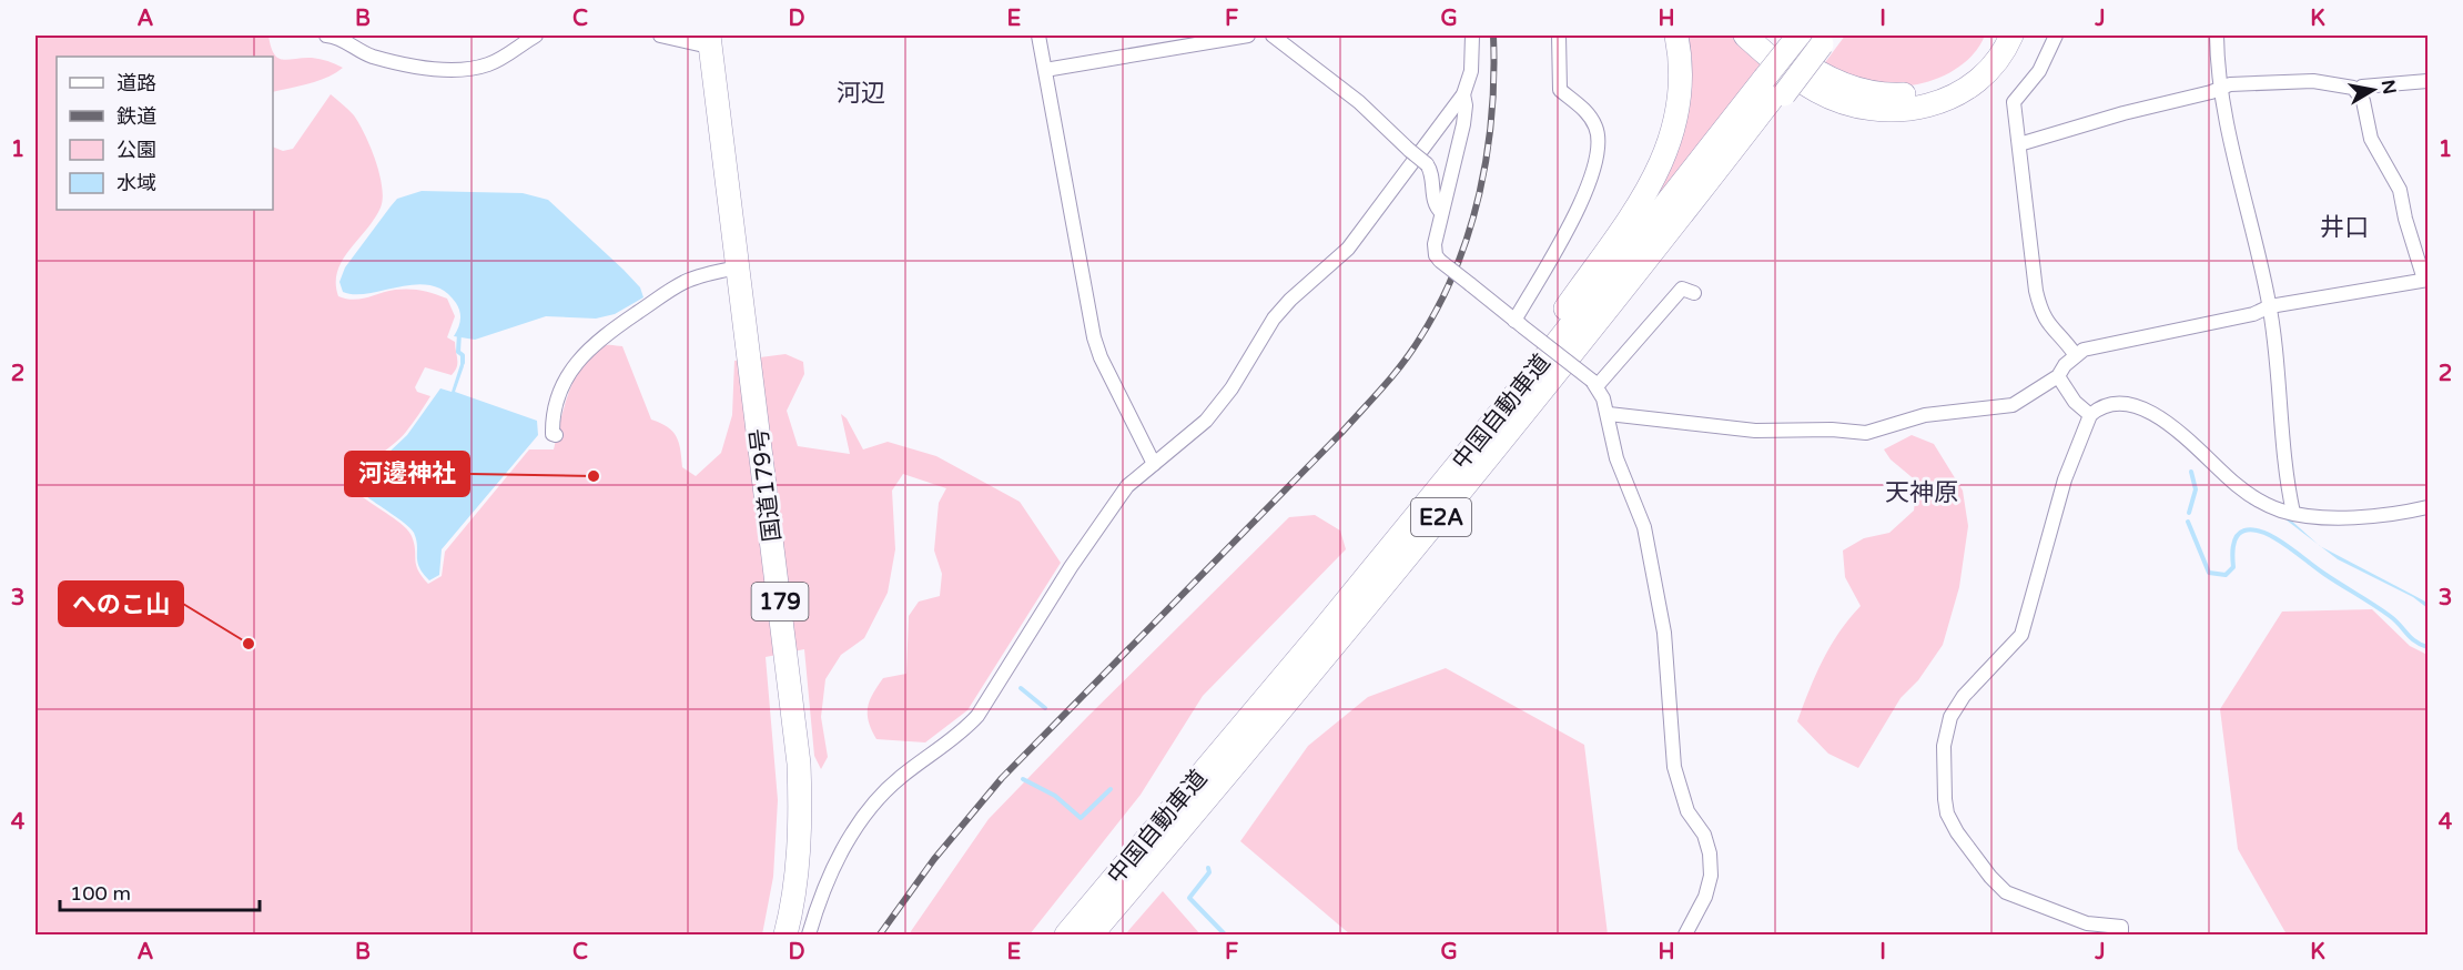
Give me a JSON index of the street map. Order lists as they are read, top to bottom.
{
  "streets": {
    "highway": [
      "中国自動車道",
      "国道179号",
      "E2A",
      "179"
    ]
  },
  "districts": ["河辺", "井口", "天神原"],
  "places": ["河邊神社", "へのこ山"],
  "legend": [
    "道路",
    "鉄道",
    "公園",
    "水域"
  ],
  "scale_bar": "100 m",
  "north": "right",
  "grid": {
    "columns": [
      "A",
      "B",
      "C",
      "D",
      "E",
      "F",
      "G",
      "H",
      "I",
      "J",
      "K"
    ],
    "rows": [
      "1",
      "2",
      "3",
      "4"
    ]
  }
}
